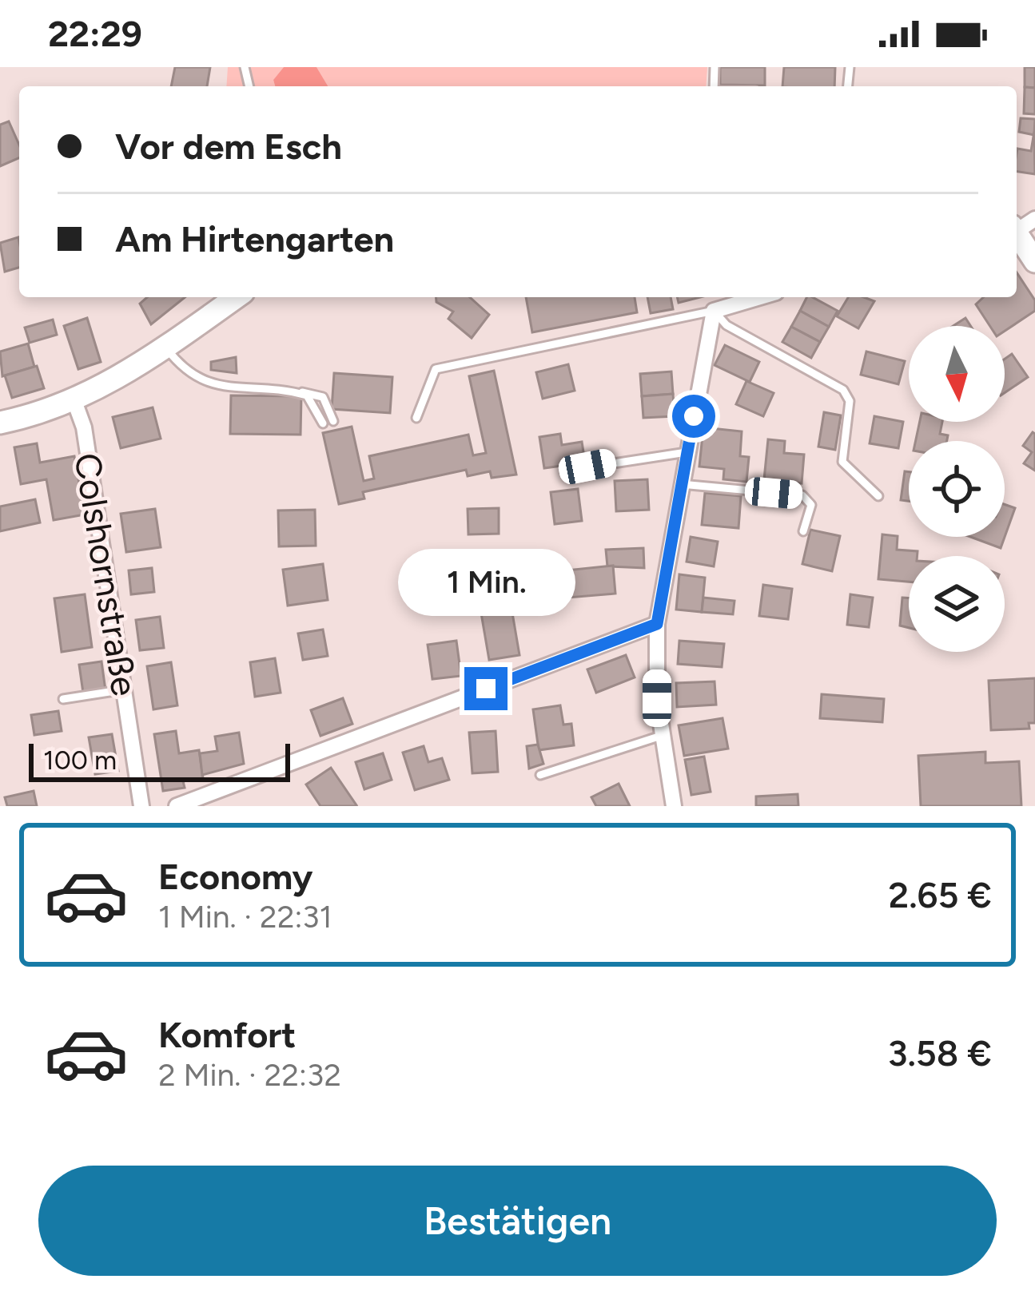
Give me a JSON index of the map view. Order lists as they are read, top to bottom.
{
  "streets": {
    "street": ["Colshornstraße"]
  },
  "scale_bar": "100 m",
  "north": "bottom",
  "page": {
    "status": "22:29",
    "banner": ["Vor dem Esch", "Am Hirtengarten"],
    "bubble": "1 Min.",
    "scale": "100 m",
    "list": [
      {
        "name": "Economy",
        "note": "1 Min. · 22:31",
        "value": "2.65 €"
      },
      {
        "name": "Komfort",
        "note": "2 Min. · 22:32",
        "value": "3.58 €"
      }
    ],
    "buttons": "Bestätigen"
  }
}
